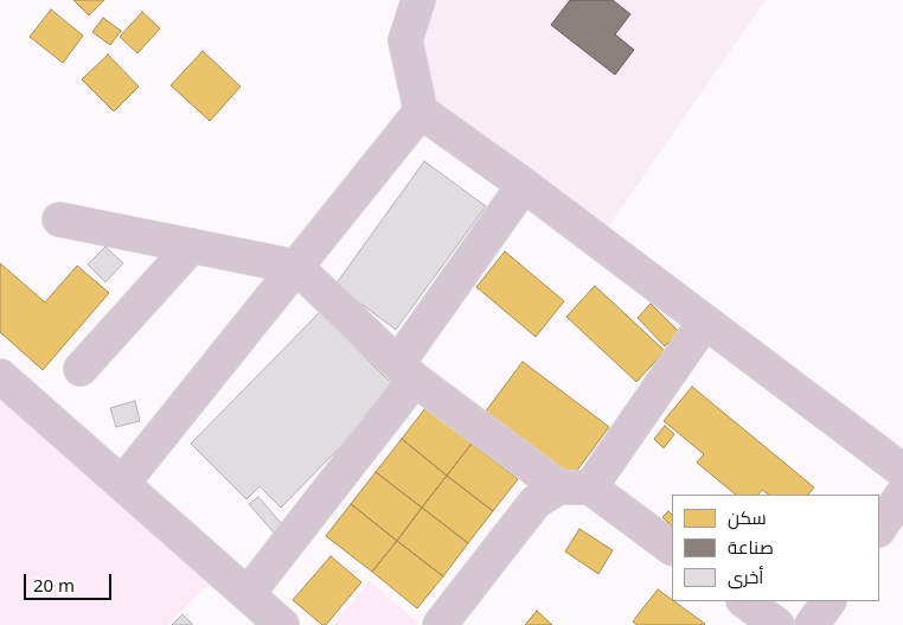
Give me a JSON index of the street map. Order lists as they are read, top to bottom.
{
  "legend": ["سكن", "صناعة", "أخرى"],
  "scale_bar": "20 m"
}
